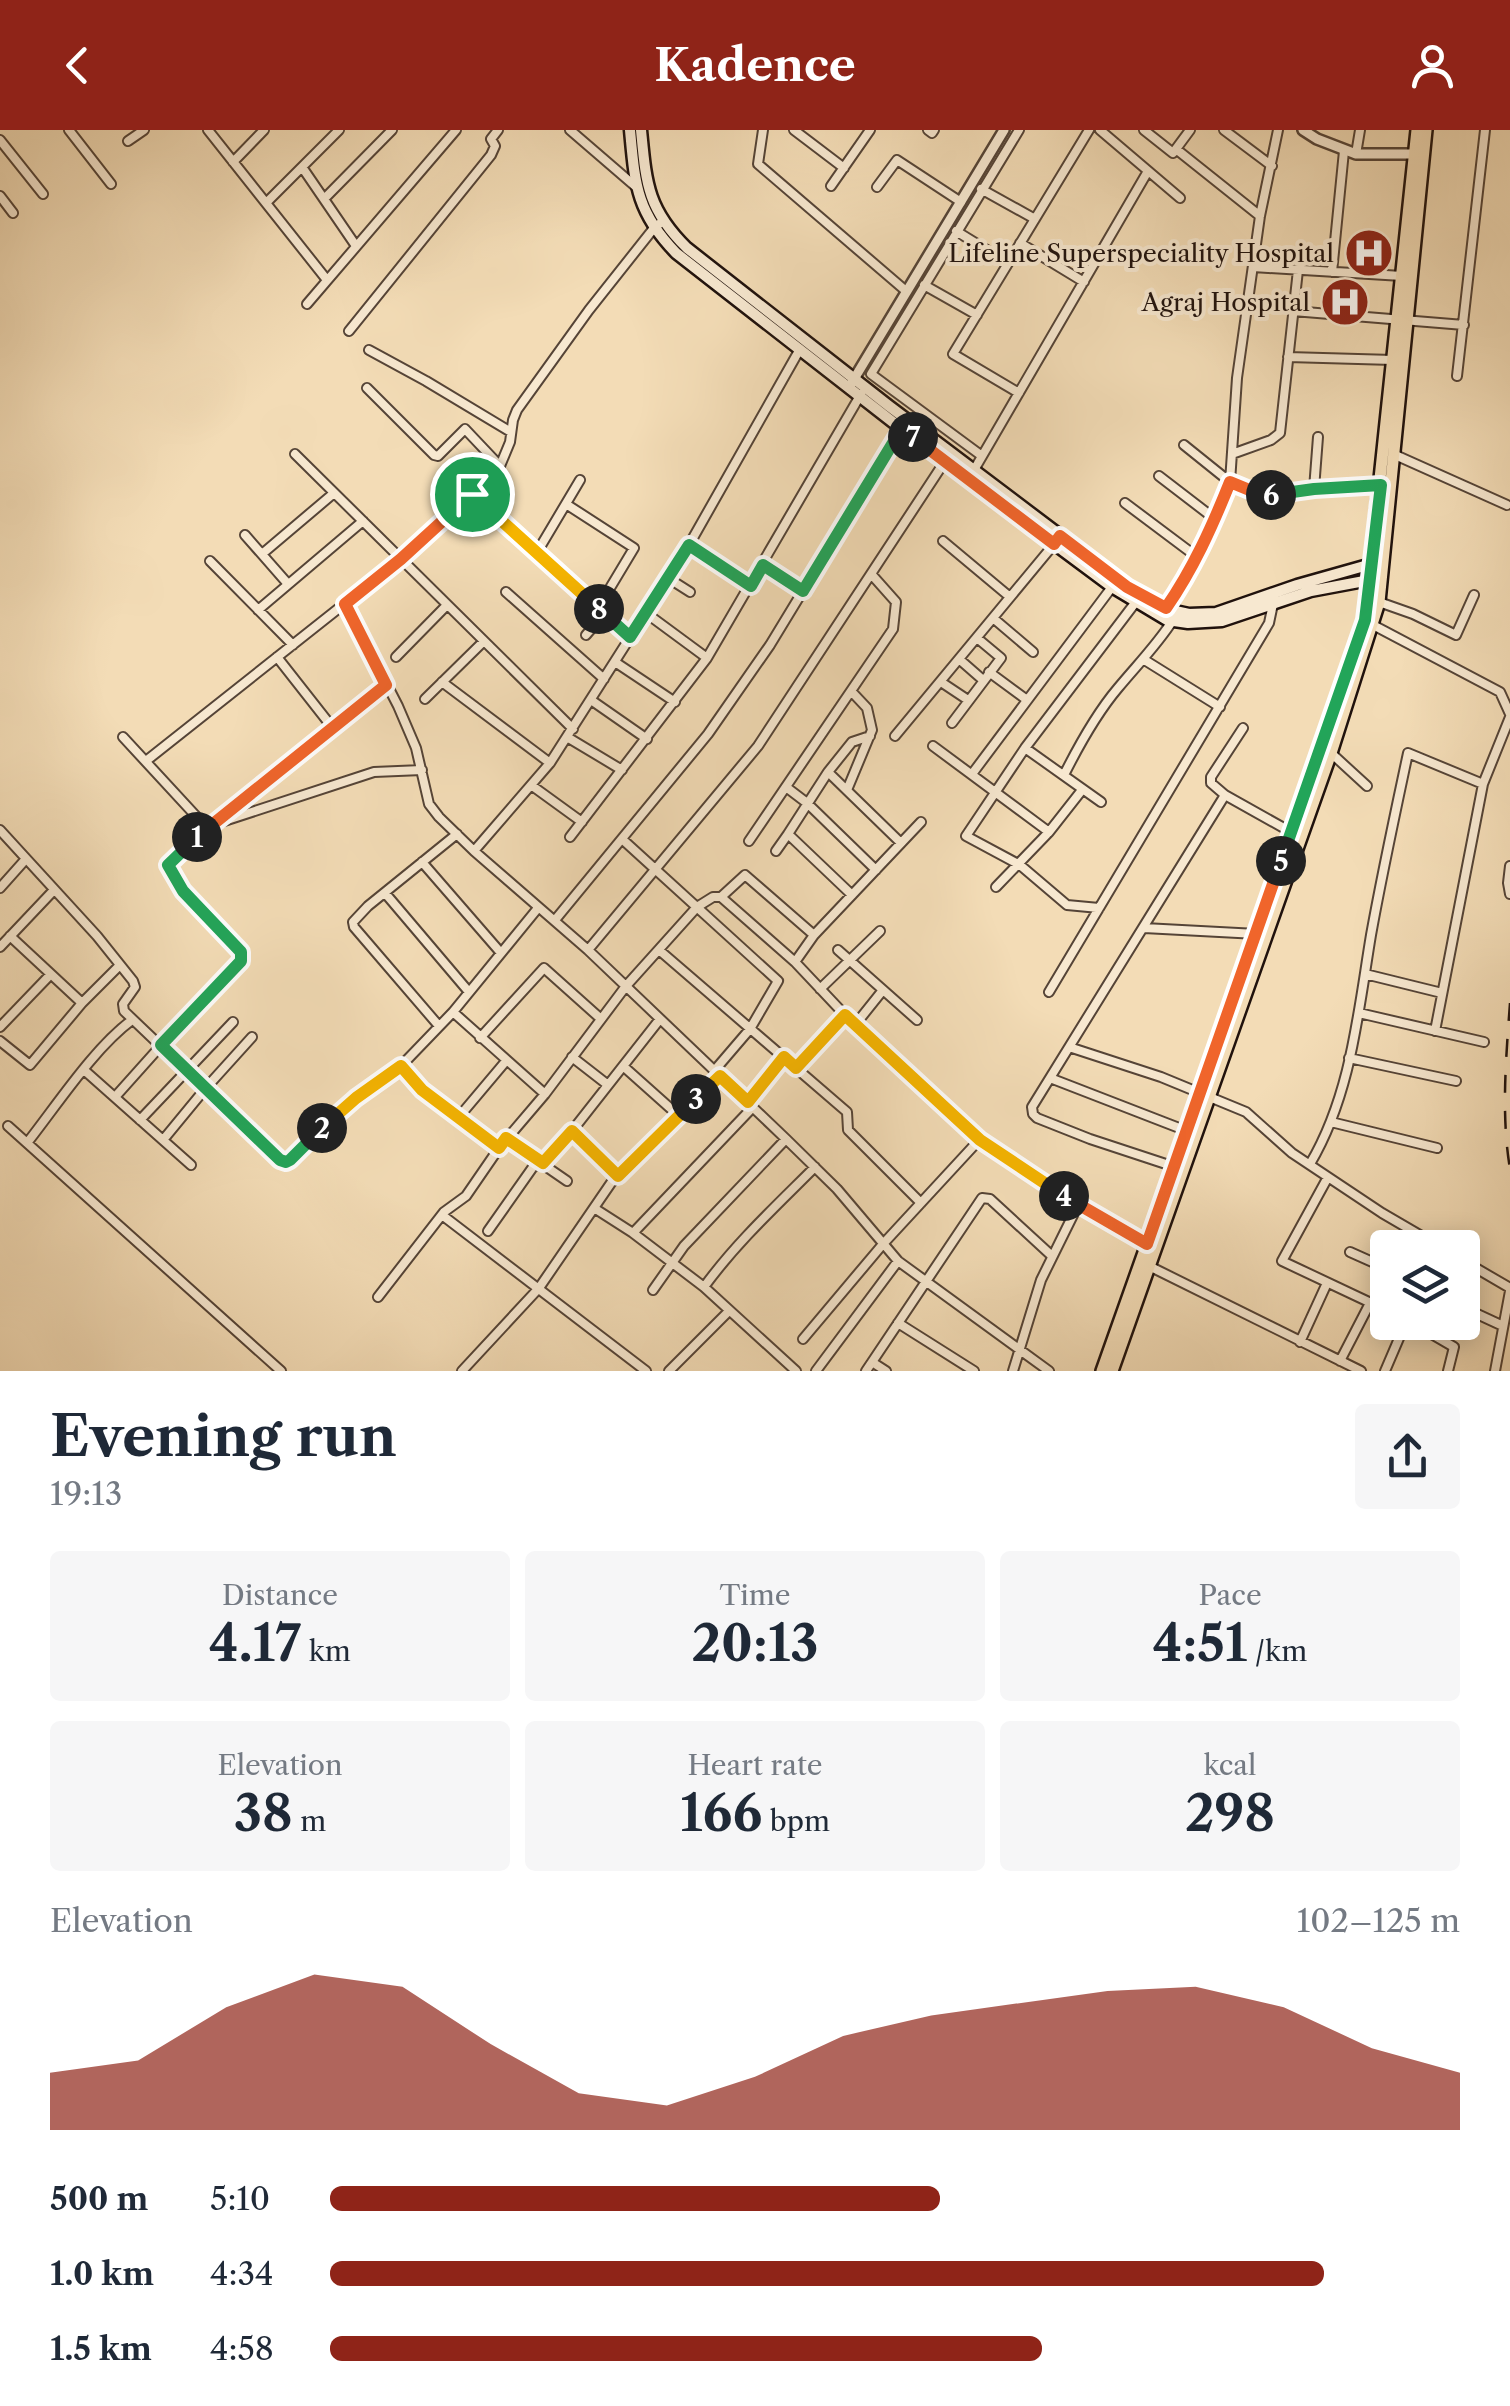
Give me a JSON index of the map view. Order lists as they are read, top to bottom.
{
  "places": {
    "hospital": ["Lifeline Superspeciality Hospital", "Agraj Hospital"]
  },
  "page": {
    "header": "Kadence",
    "pins": [
      "7",
      "6",
      "8",
      "1",
      "5",
      "3",
      "2",
      "4"
    ],
    "heading": ["Evening run", "19:13"],
    "stats": [
      ["Distance", "4.17 km"],
      ["Time", "20:13"],
      ["Pace", "4:51 /km"],
      ["Elevation", "38 m"],
      ["Heart rate", "166 bpm"],
      ["kcal", "298"]
    ],
    "chart": ["Elevation", "102–125 m"],
    "list": [
      {
        "name": "500 m",
        "note": "5:10"
      },
      {
        "name": "1.0 km",
        "note": "4:34"
      },
      {
        "name": "1.5 km",
        "note": "4:58"
      }
    ]
  }
}
